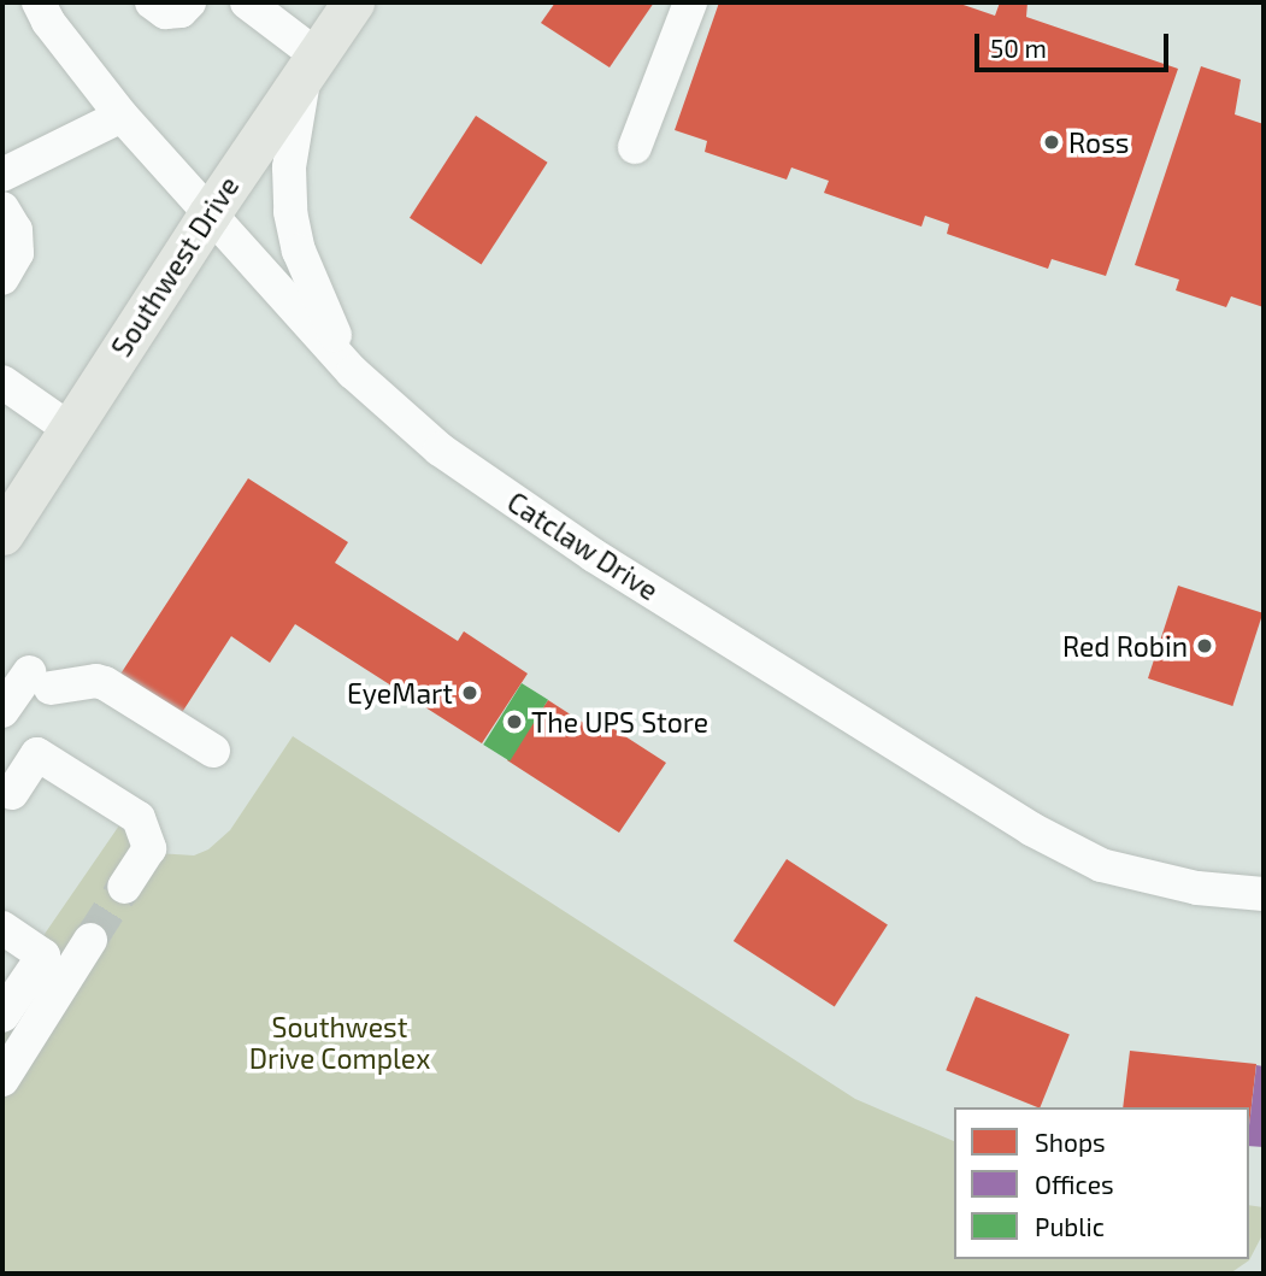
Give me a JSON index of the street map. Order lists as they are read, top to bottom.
{
  "streets": {
    "main road": ["Southwest Drive"],
    "street": ["Catclaw Drive"]
  },
  "crossings": [
    ["Southwest Drive", "Catclaw Drive"]
  ],
  "parks": ["Southwest Drive Complex"],
  "places": [
    "Ross",
    "Red Robin",
    "EyeMart",
    "The UPS Store"
  ],
  "legend": ["Shops", "Offices", "Public"],
  "scale_bar": "50 m"
}
